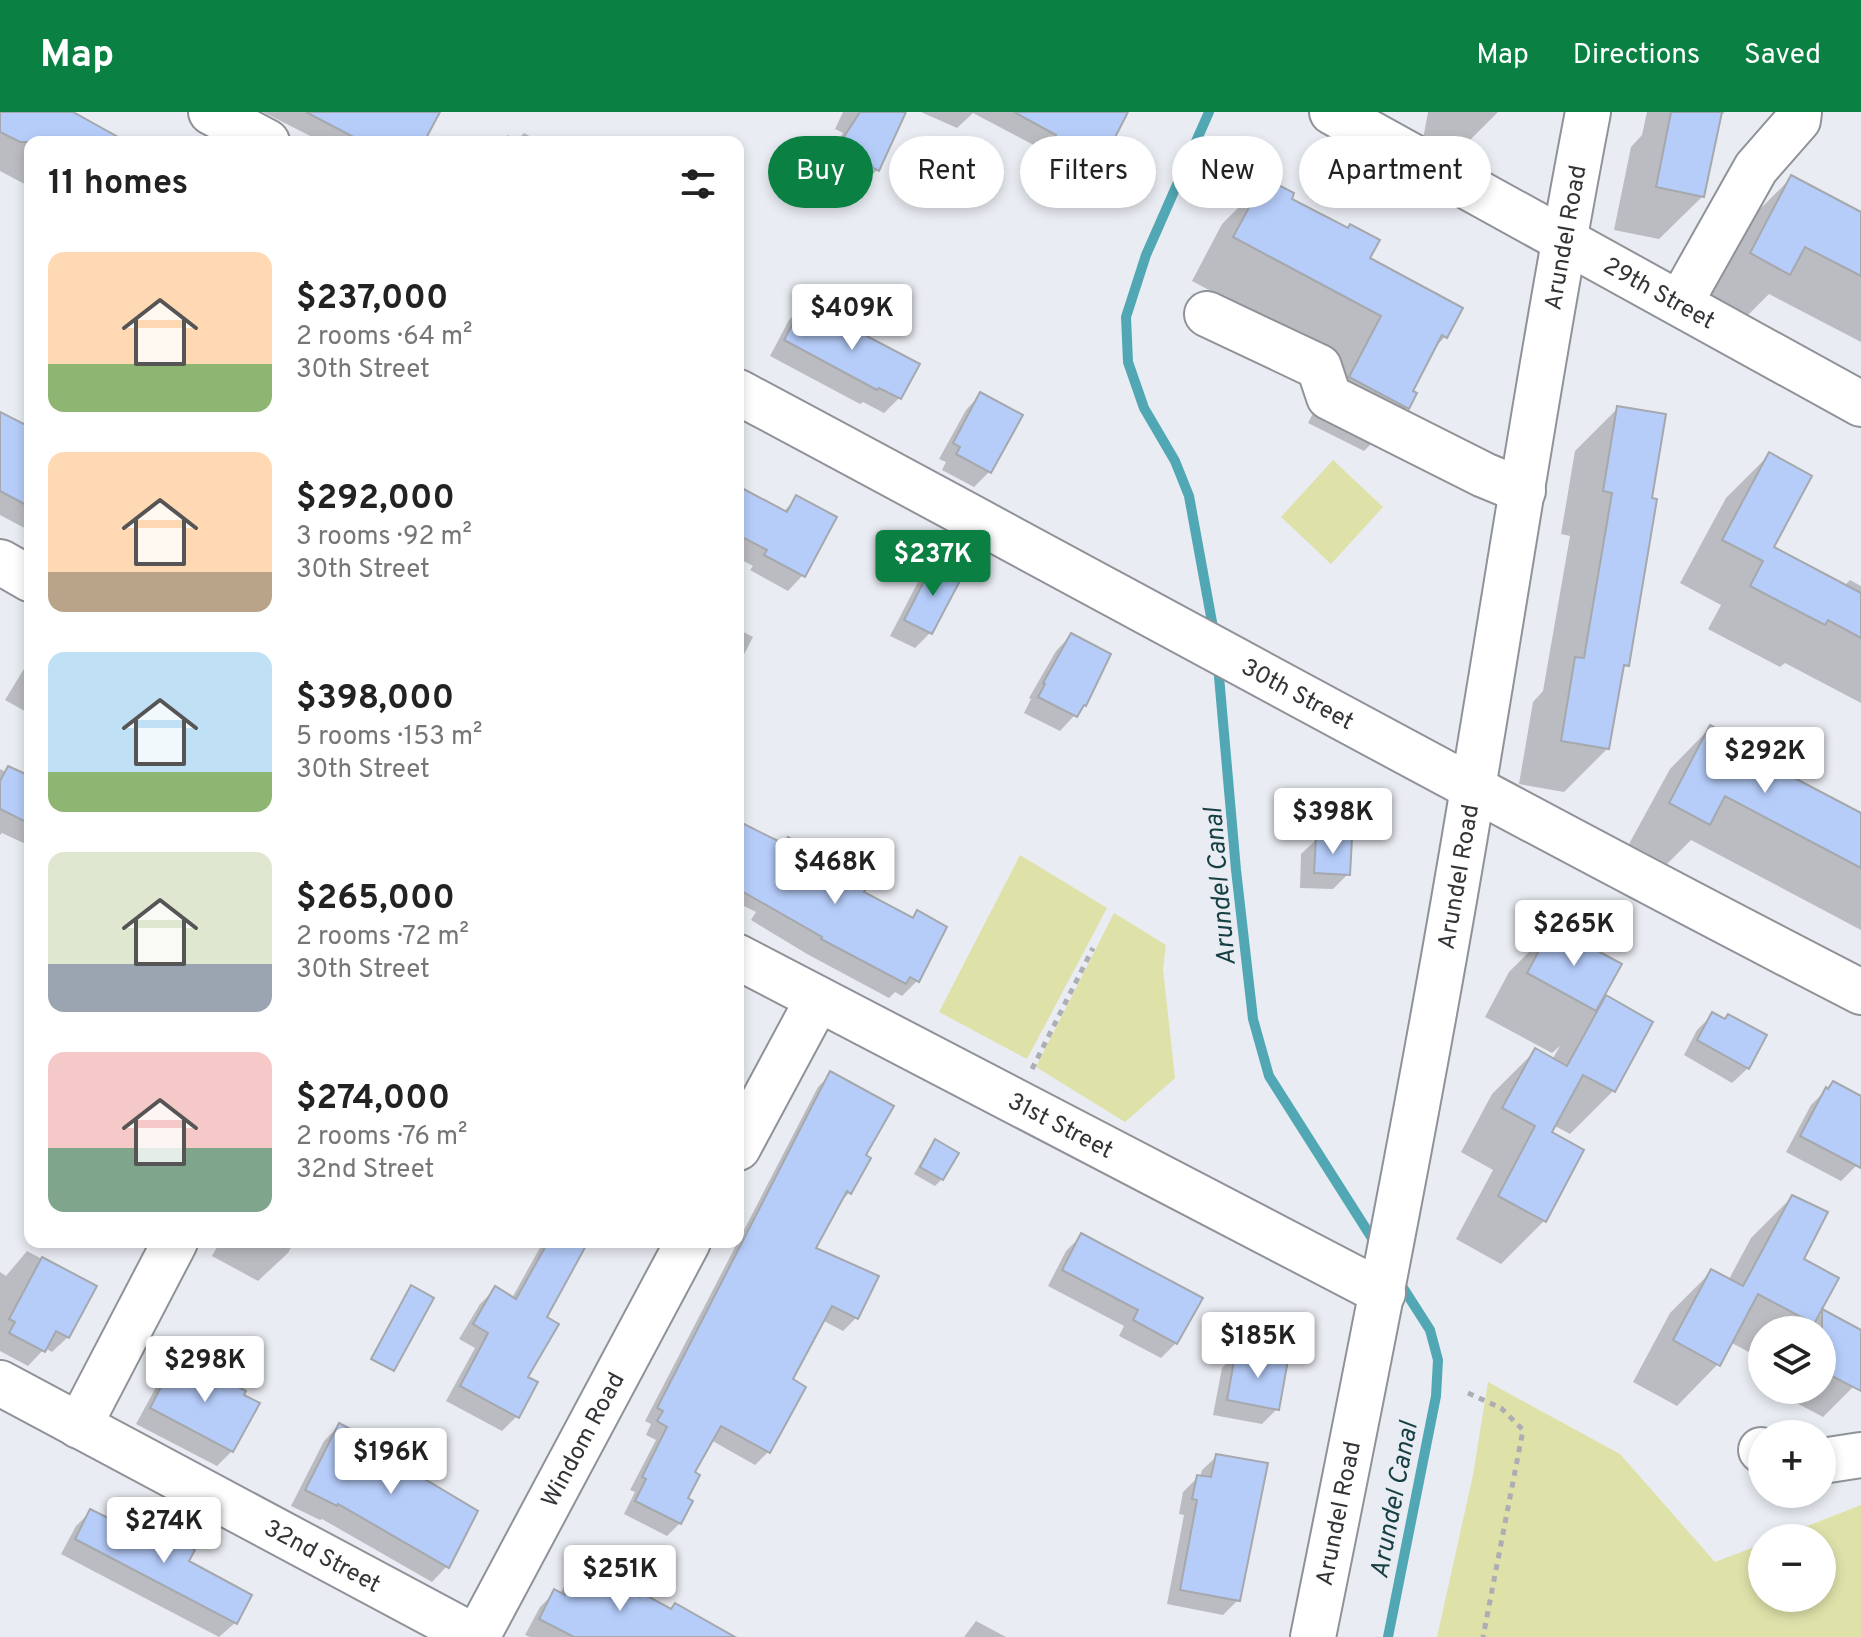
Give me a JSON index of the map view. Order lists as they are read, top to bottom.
{
  "streets": {
    "street": [
      "Arundel Road",
      "29th Street",
      "30th Street",
      "31st Street",
      "Windom Road",
      "32nd Street"
    ]
  },
  "crossings": [
    ["Arundel Road", "29th Street"],
    ["Arundel Road", "30th Street"],
    ["Arundel Road", "31st Street"],
    ["Windom Road", "32nd Street"]
  ],
  "water": ["Arundel Canal"],
  "page": {
    "header": "Map",
    "nav": ["Map", "Directions", "Saved"],
    "chip": [
      "Buy",
      "Rent",
      "Filters",
      "New",
      "Apartment"
    ],
    "heading": "11 homes",
    "list": [
      {
        "name": "$237,000",
        "note": "2 rooms · 64 m² · 30th Street"
      },
      {
        "name": "$292,000",
        "note": "3 rooms · 92 m² · 30th Street"
      },
      {
        "name": "$398,000",
        "note": "5 rooms · 153 m² · 30th Street"
      },
      {
        "name": "$265,000",
        "note": "2 rooms · 72 m² · 30th Street"
      },
      {
        "name": "$274,000",
        "note": "2 rooms · 76 m² · 32nd Street"
      }
    ],
    "price": [
      "$409K",
      "$237K",
      "$292K",
      "$398K",
      "$468K",
      "$265K",
      "$185K",
      "$298K",
      "$196K",
      "$274K",
      "$251K"
    ],
    "map_buttons": ["+", "−"]
  }
}
